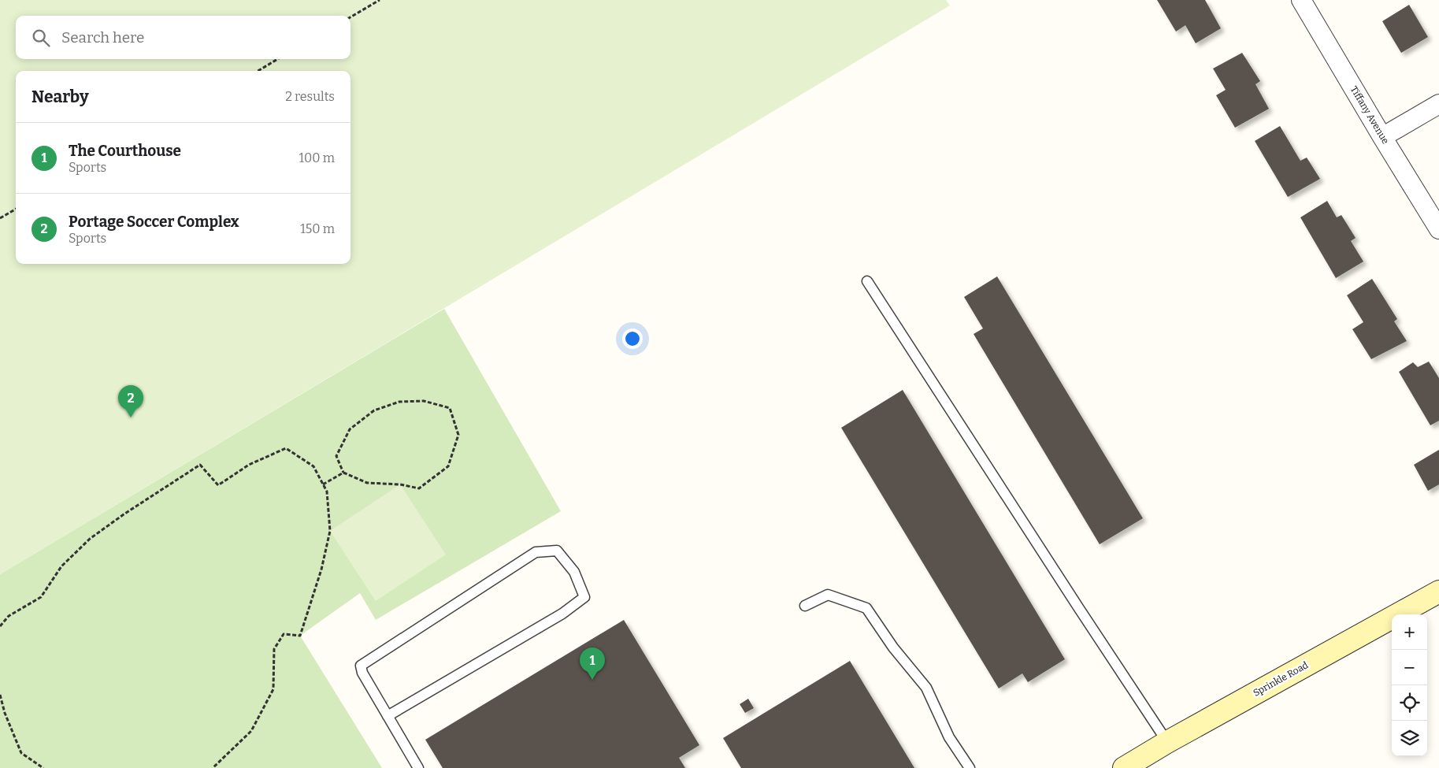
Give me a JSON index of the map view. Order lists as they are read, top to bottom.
{
  "streets": {
    "main road": ["Sprinkle Road"],
    "street": ["Tiffany Avenue"]
  },
  "page": {
    "search": "Search here",
    "heading": ["Nearby", "2 results"],
    "list": [
      {
        "mark": "1",
        "name": "The Courthouse",
        "note": "Sports",
        "value": "100 m"
      },
      {
        "mark": "2",
        "name": "Portage Soccer Complex",
        "note": "Sports",
        "value": "150 m"
      }
    ],
    "pins": ["2", "1"],
    "map_buttons": ["+", "−"]
  }
}
